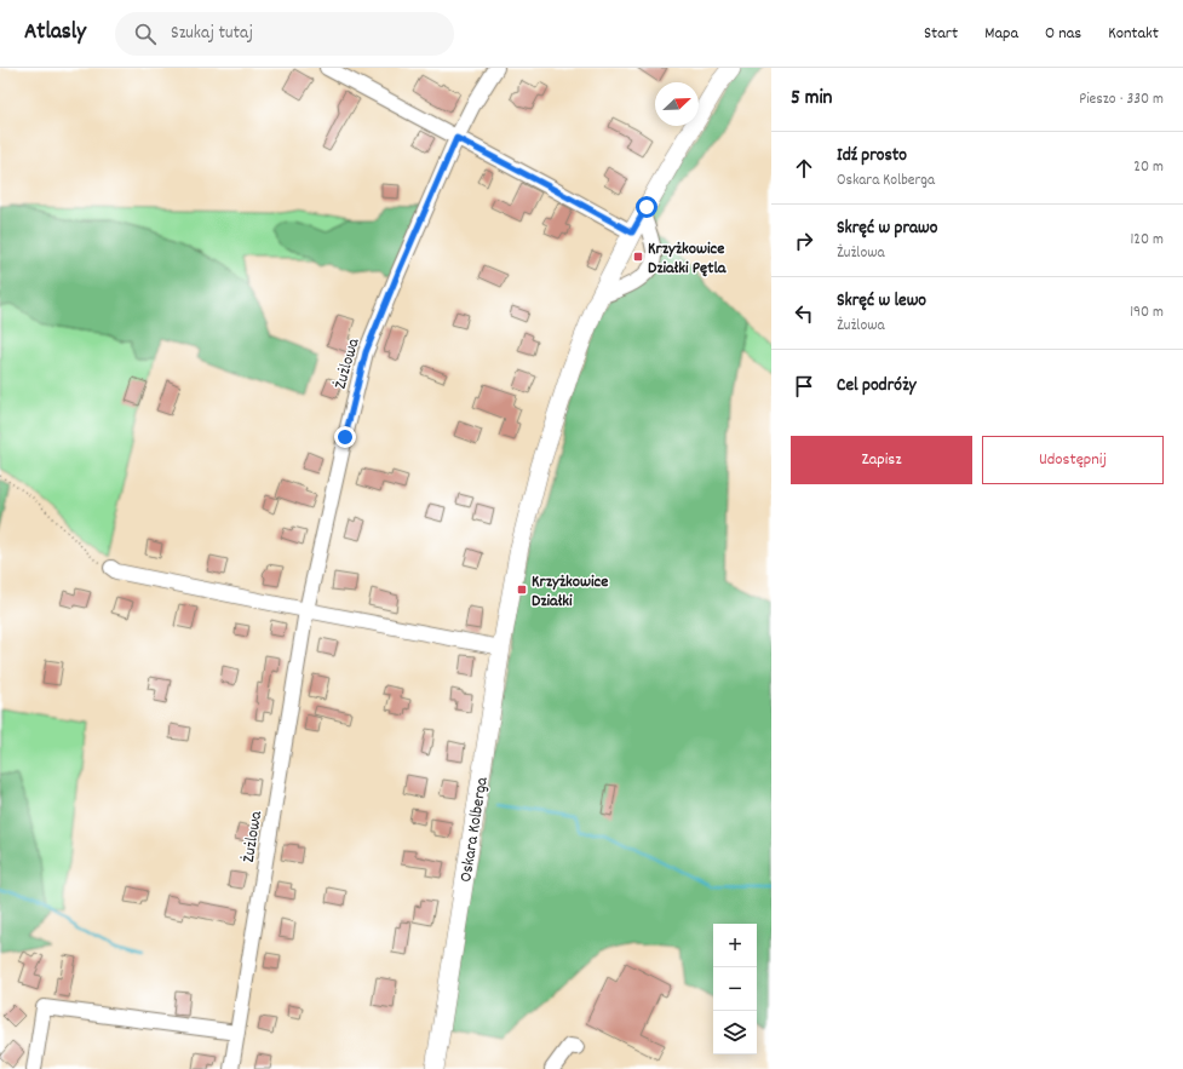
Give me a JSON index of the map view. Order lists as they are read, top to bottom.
{
  "streets": {
    "main road": ["Oskara Kolberga"],
    "street": ["Żużlowa"]
  },
  "places": {
    "transit": ["Krzyżkowice Działki Pętla", "Krzyżkowice Działki"]
  },
  "north": "top right",
  "page": {
    "header": "Atlasly",
    "search": "Szukaj tutaj",
    "nav": [
      "Start",
      "Mapa",
      "O nas",
      "Kontakt"
    ],
    "heading": ["5 min", "Pieszo · 330 m"],
    "list": [
      ["Idź prosto", "Oskara Kolberga", "20 m"],
      ["Skręć w prawo", "Żużlowa", "120 m"],
      ["Skręć w lewo", "Żużlowa", "190 m"],
      "Cel podróży"
    ],
    "buttons": ["Zapisz", "Udostępnij"],
    "map_buttons": ["+", "−"]
  }
}
